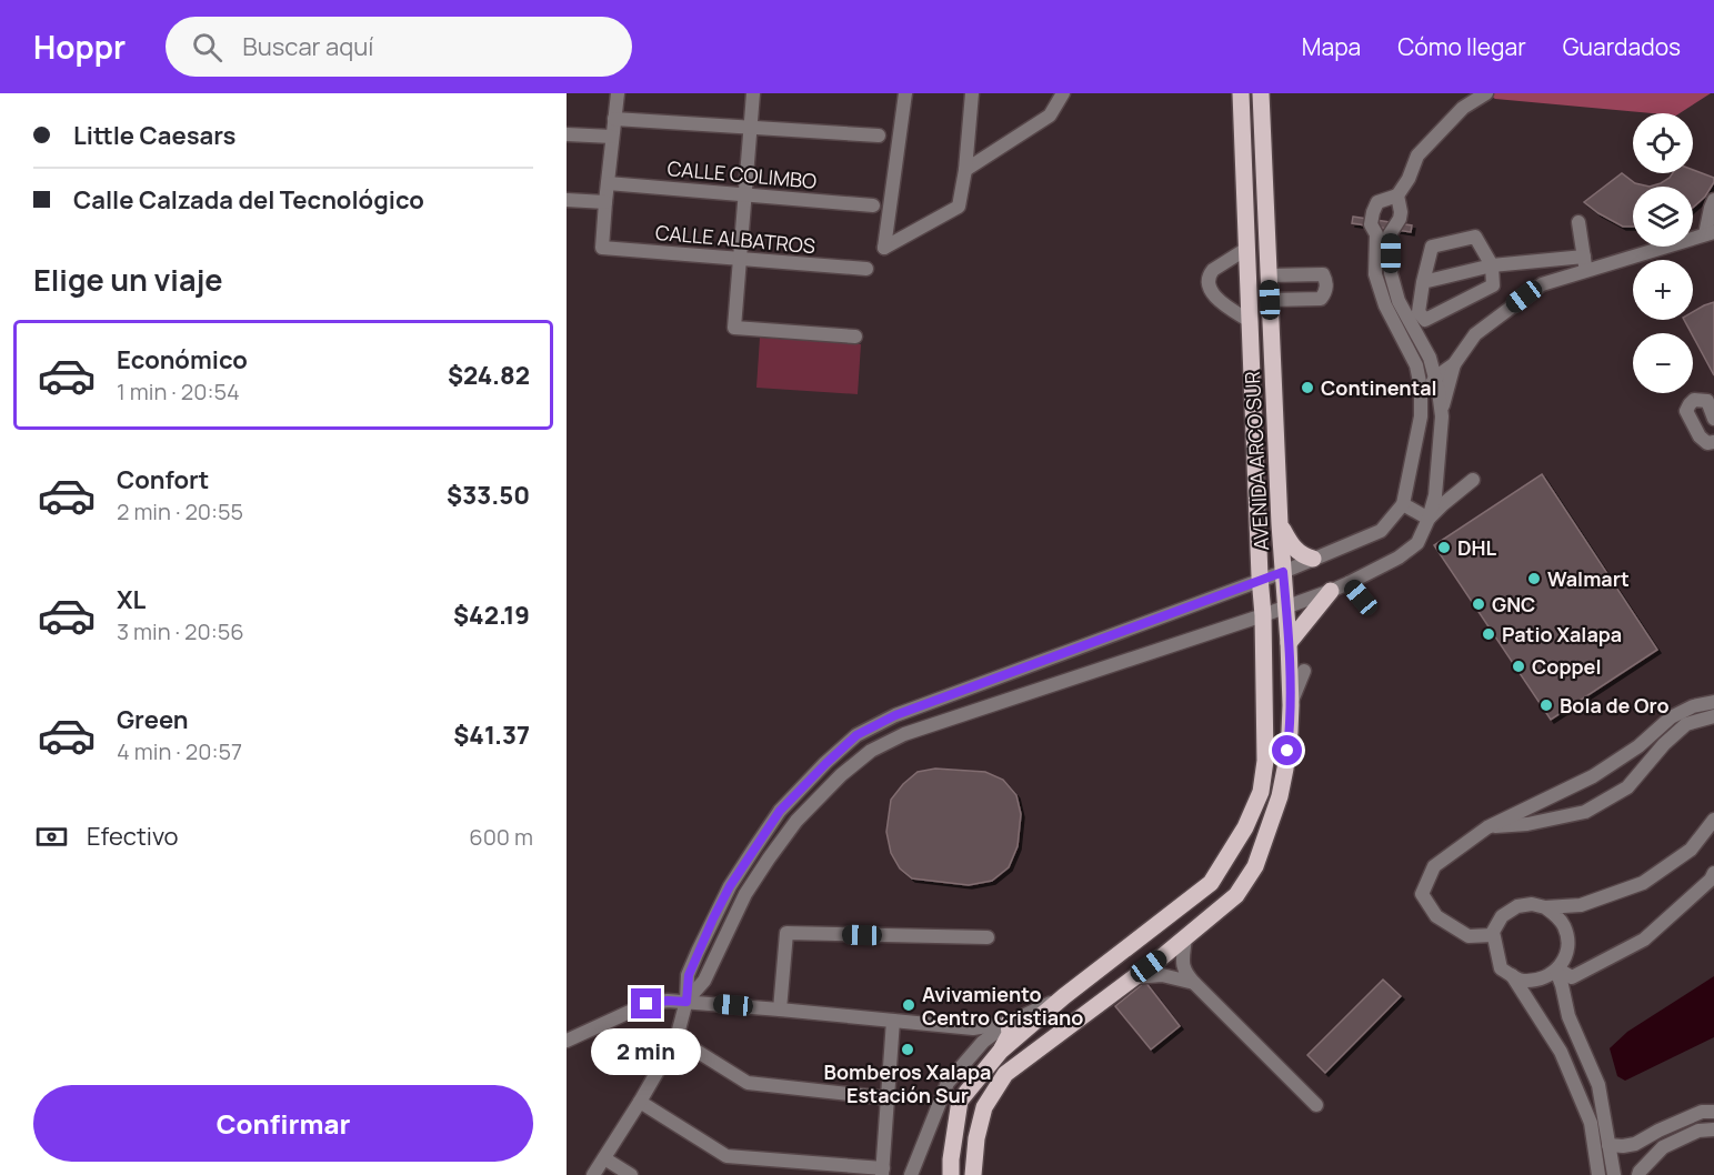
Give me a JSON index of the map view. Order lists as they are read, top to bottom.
{
  "streets": {
    "main road": ["AVENIDA ARCO SUR"],
    "street": ["CALLE COLIMBO", "CALLE ALBATROS"]
  },
  "places": [
    "Continental",
    "DHL",
    "Walmart",
    "GNC",
    "Patio Xalapa",
    "Coppel",
    "Bola de Oro",
    "Avivamiento Centro Cristiano",
    "Bomberos Xalapa Estación Sur"
  ],
  "page": {
    "header": "Hoppr",
    "search": "Buscar aquí",
    "nav": ["Mapa", "Cómo llegar", "Guardados"],
    "banner": ["Little Caesars", "Calle Calzada del Tecnológico"],
    "map_buttons": ["+", "−"],
    "heading": "Elige un viaje",
    "list": [
      {
        "name": "Económico",
        "note": "1 min · 20:54",
        "value": "$24.82"
      },
      {
        "name": "Confort",
        "note": "2 min · 20:55",
        "value": "$33.50"
      },
      {
        "name": "XL",
        "note": "3 min · 20:56",
        "value": "$42.19"
      },
      {
        "name": "Green",
        "note": "4 min · 20:57",
        "value": "$41.37"
      }
    ],
    "pay": ["Efectivo", "600 m"],
    "bubble": "2 min",
    "buttons": "Confirmar"
  }
}
